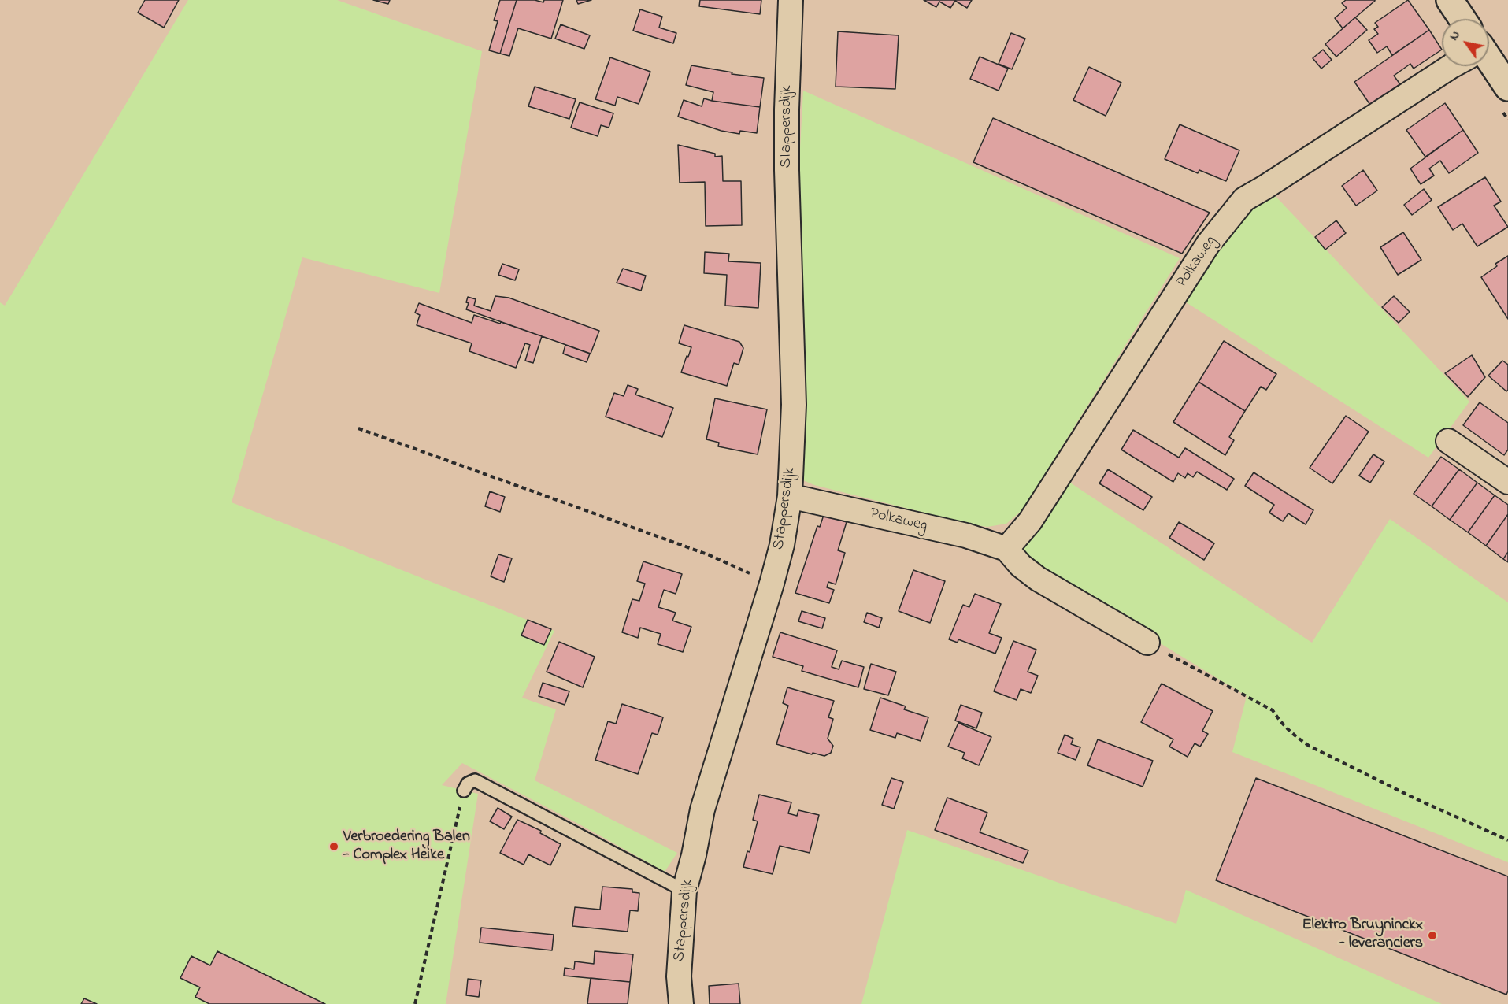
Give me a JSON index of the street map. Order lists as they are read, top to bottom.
{
  "streets": {
    "street": ["Stappersdijk", "Polkaweg"]
  },
  "crossings": [
    ["Stappersdijk", "Polkaweg"]
  ],
  "places": ["Verbroedering Balen - Complex Heike", "Elektro Bruyninckx - leveranciers"],
  "north": "top left"
}
